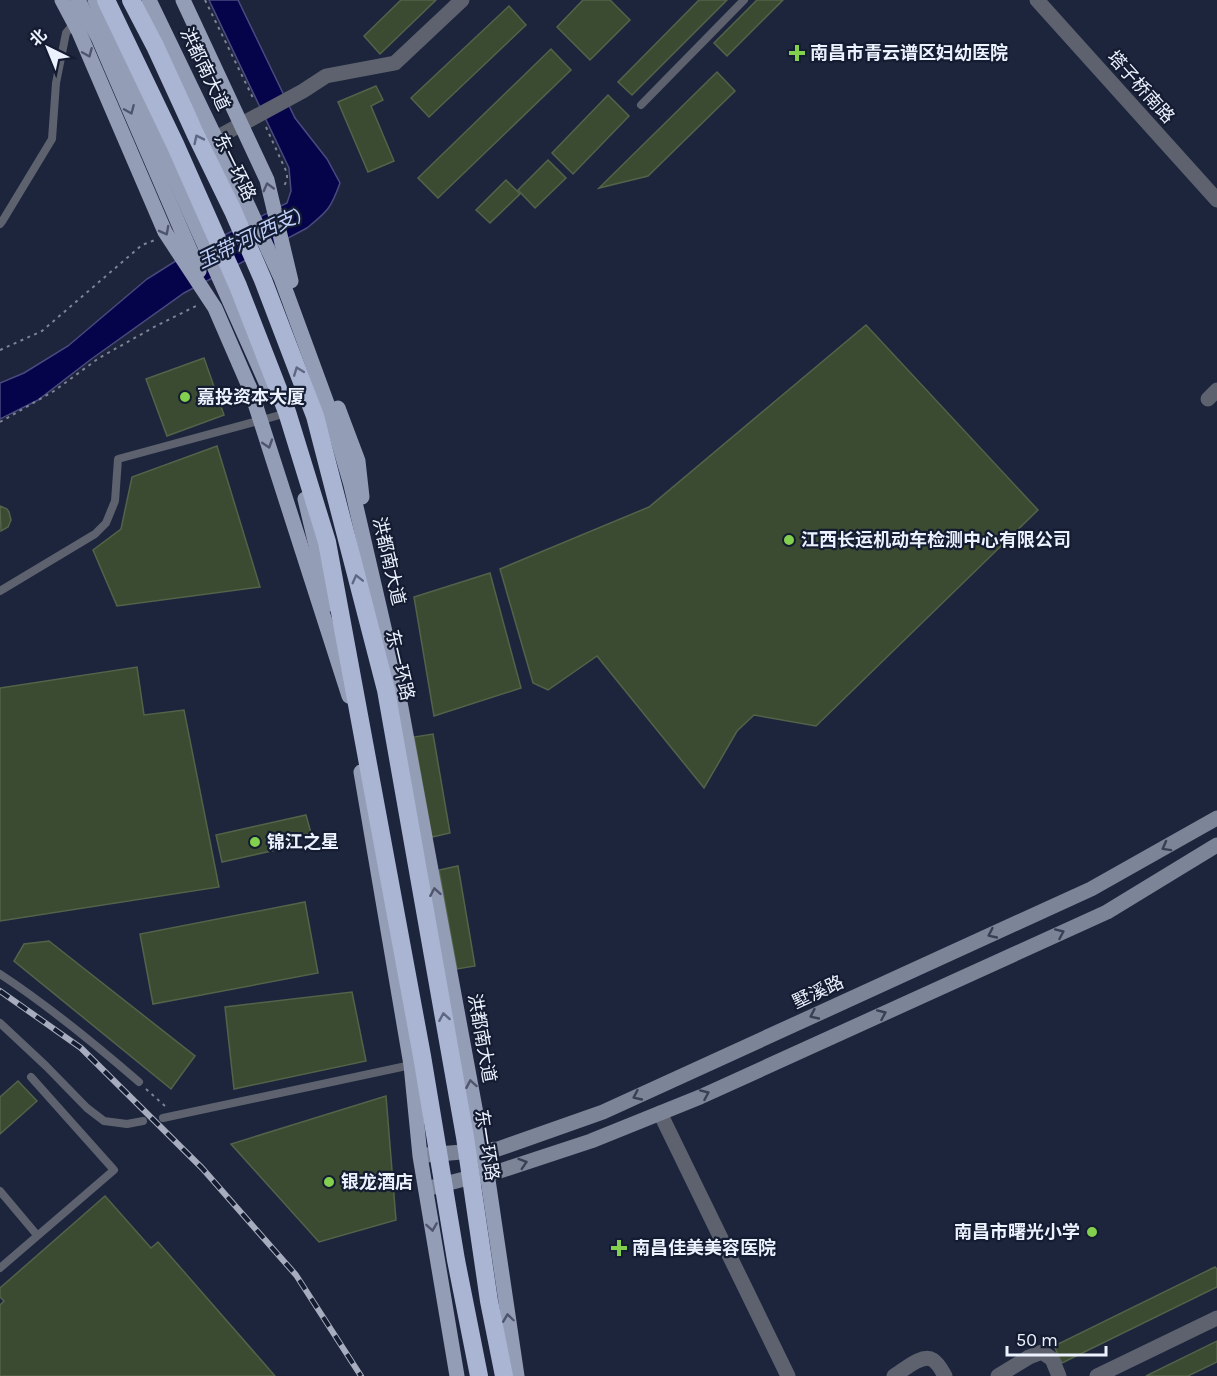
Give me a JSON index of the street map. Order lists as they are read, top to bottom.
{
  "streets": {
    "highway": ["东一环路"],
    "main road": ["洪都南大道"],
    "street": ["塔子桥南路", "墅溪路"]
  },
  "crossings": [
    ["洪都南大道", "墅溪路"]
  ],
  "water": ["玉带河(西支)"],
  "places": {
    "health": ["南昌市青云谱区妇幼医院", "南昌佳美美容医院"],
    "other": [
      "嘉投资本大厦",
      "江西长运机动车检测中心有限公司",
      "锦江之星",
      "银龙酒店",
      "南昌市曙光小学"
    ]
  },
  "scale_bar": "50 m",
  "north": "top left"
}
